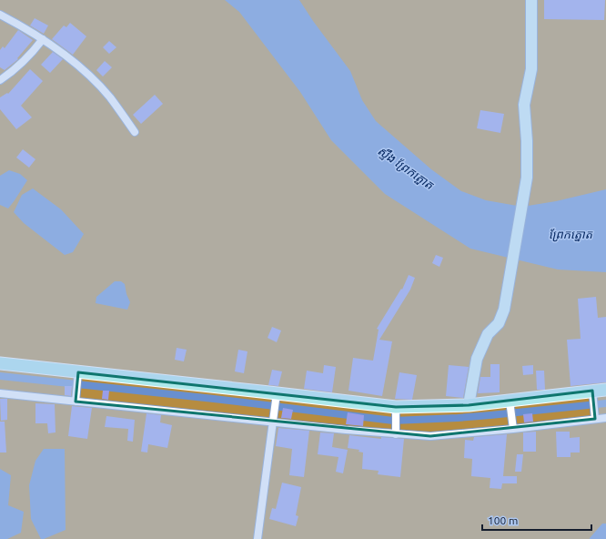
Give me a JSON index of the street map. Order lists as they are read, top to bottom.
{
  "water": ["ស្ទឹង ព្រែកត្នោត", "ព្រែកត្នោត"],
  "scale_bar": "100 m"
}
